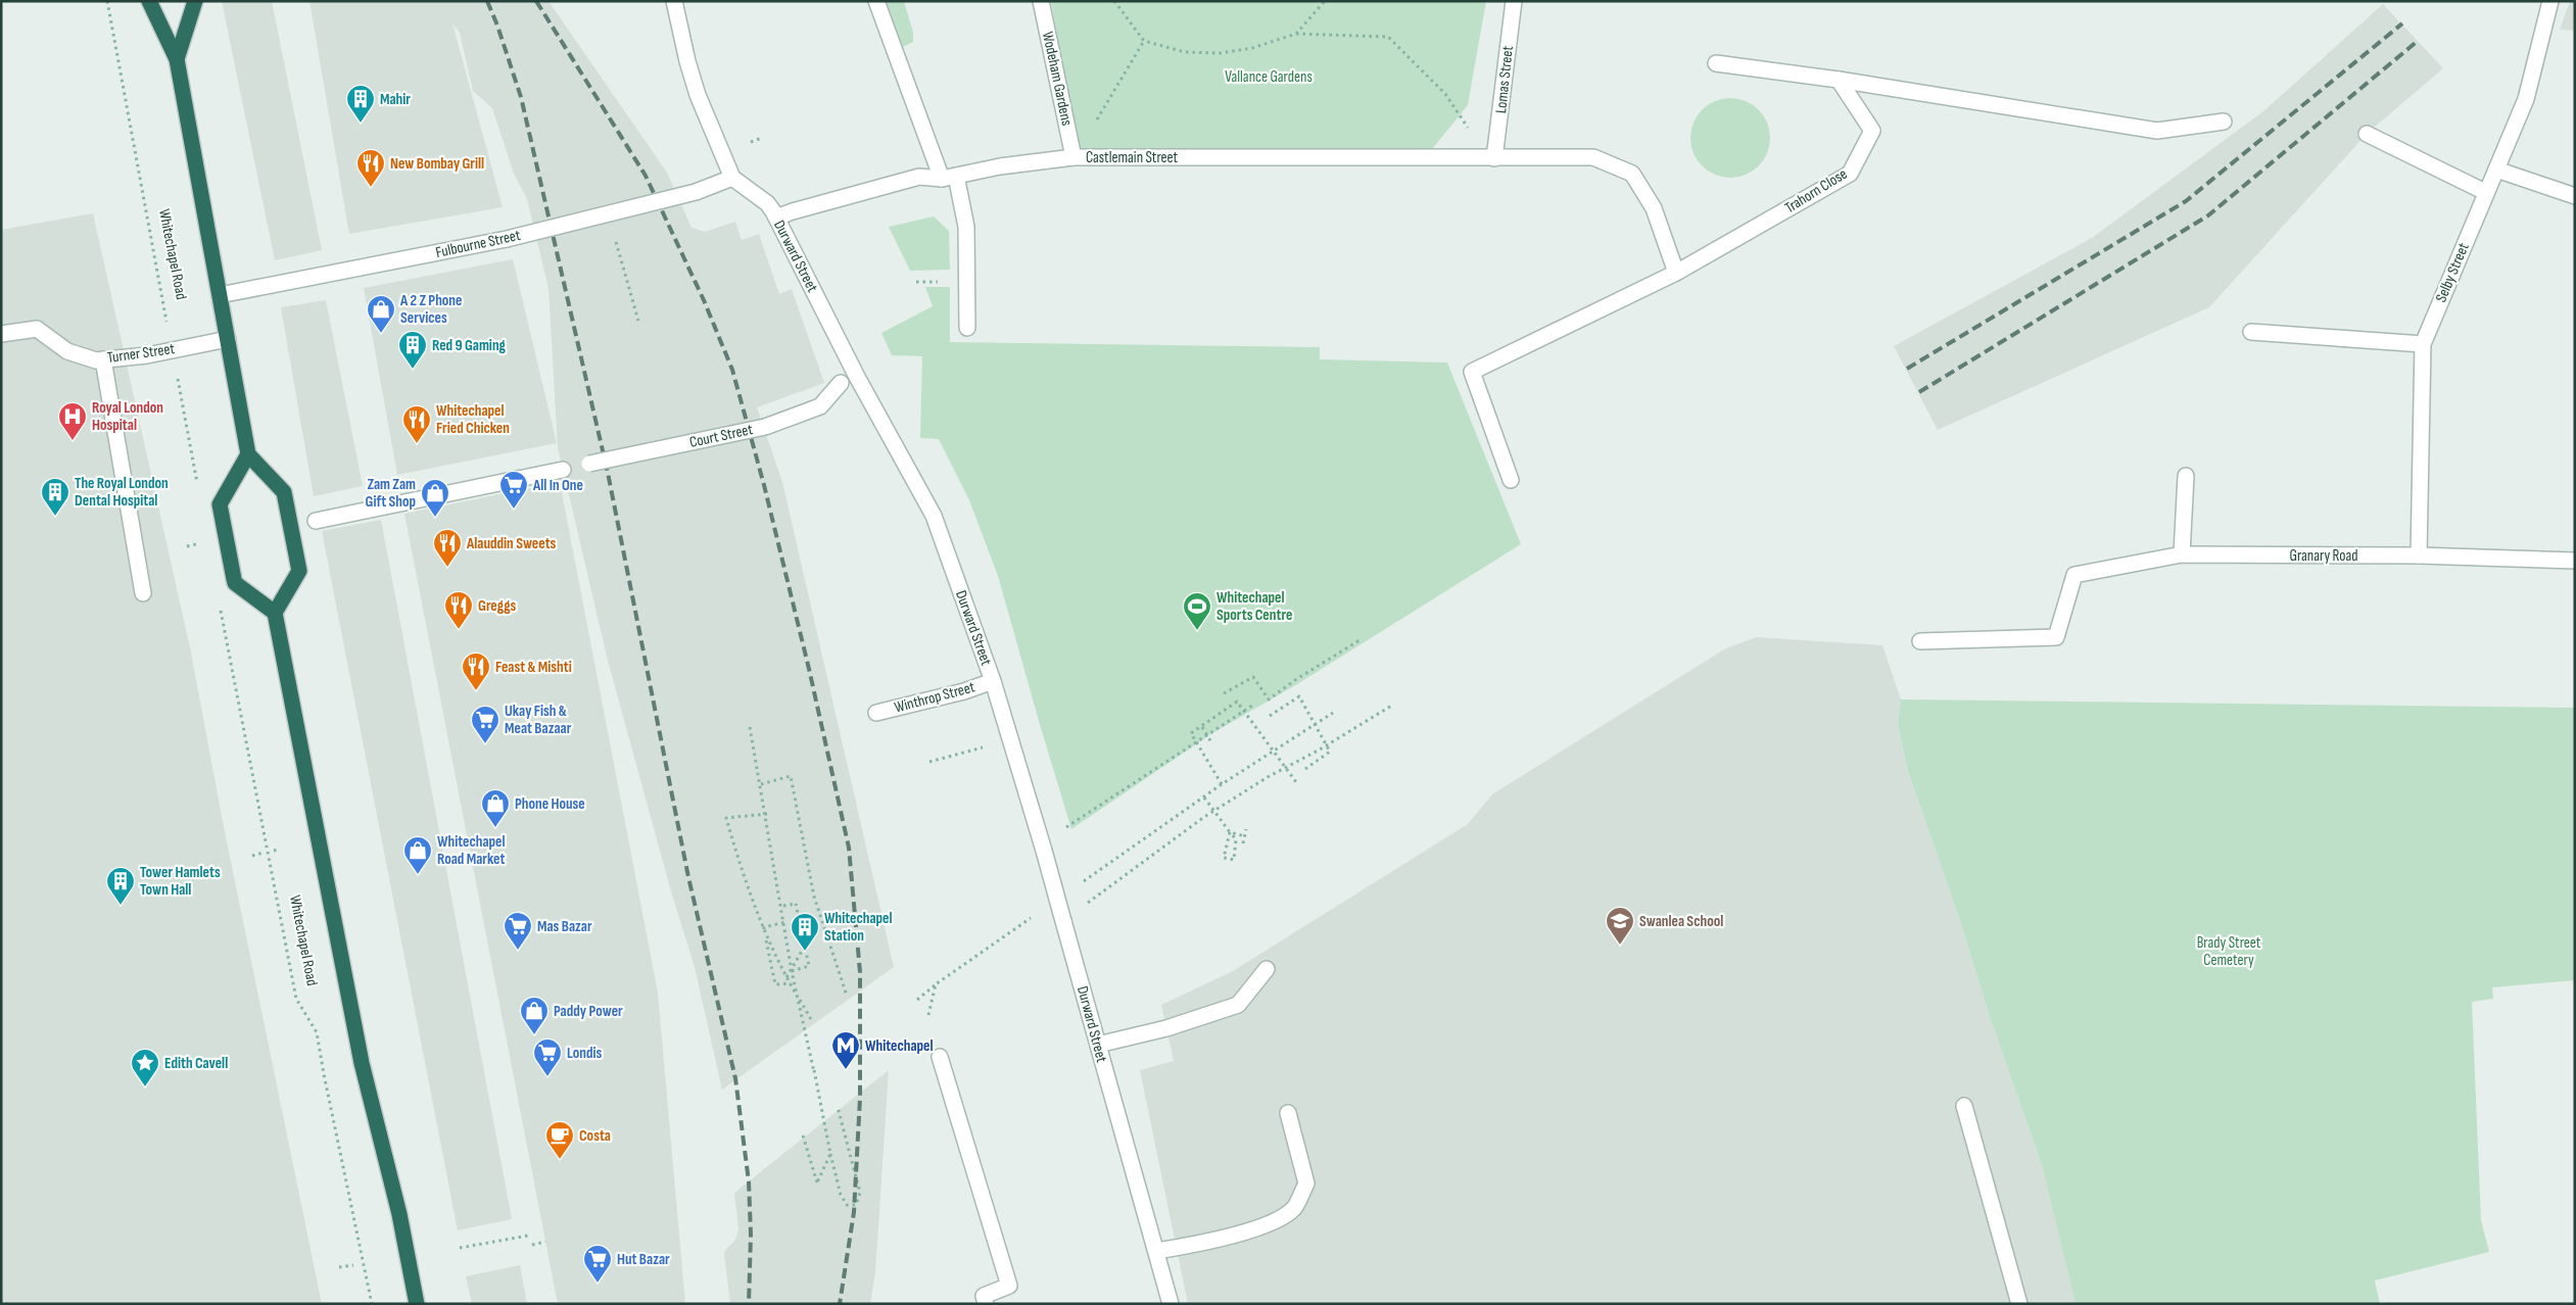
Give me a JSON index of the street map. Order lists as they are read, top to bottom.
{
  "streets": {
    "street": [
      "Wodeham Gardens",
      "Lomas Street",
      "Castlemain Street",
      "Trahorn Close",
      "Fulbourne Street",
      "Durward Street",
      "Selby Street",
      "Turner Street",
      "Court Street",
      "Granary Road",
      "Winthrop Street"
    ],
    "path": ["Whitechapel Road"]
  },
  "crossings": [
    ["Wodeham Gardens", "Castlemain Street"],
    ["Lomas Street", "Castlemain Street"],
    ["Castlemain Street", "Durward Street"],
    ["Fulbourne Street", "Durward Street"],
    ["Whitechapel Road", "Turner Street"],
    ["Durward Street", "Winthrop Street"],
    ["Selby Street", "Granary Road"]
  ],
  "parks": ["Vallance Gardens", "Brady Street Cemetery"],
  "places": {
    "building": [
      "Mahir",
      "Red 9 Gaming",
      "The Royal London Dental Hospital",
      "Tower Hamlets Town Hall",
      "Whitechapel Station"
    ],
    "restaurant": [
      "New Bombay Grill",
      "Whitechapel Fried Chicken",
      "Alauddin Sweets",
      "Greggs",
      "Feast & Mishti"
    ],
    "shop": [
      "A 2 Z Phone Services",
      "Zam Zam Gift Shop",
      "Phone House",
      "Whitechapel Road Market",
      "Paddy Power"
    ],
    "hospital": ["Royal London Hospital"],
    "supermarket": [
      "All In One",
      "Ukay Fish & Meat Bazaar",
      "Mas Bazar",
      "Londis",
      "Hut Bazar"
    ],
    "sports": ["Whitechapel Sports Centre"],
    "school or university": ["Swanlea School"],
    "metro station": ["Whitechapel"],
    "place": ["Edith Cavell"],
    "cafe": ["Costa"]
  }
}
